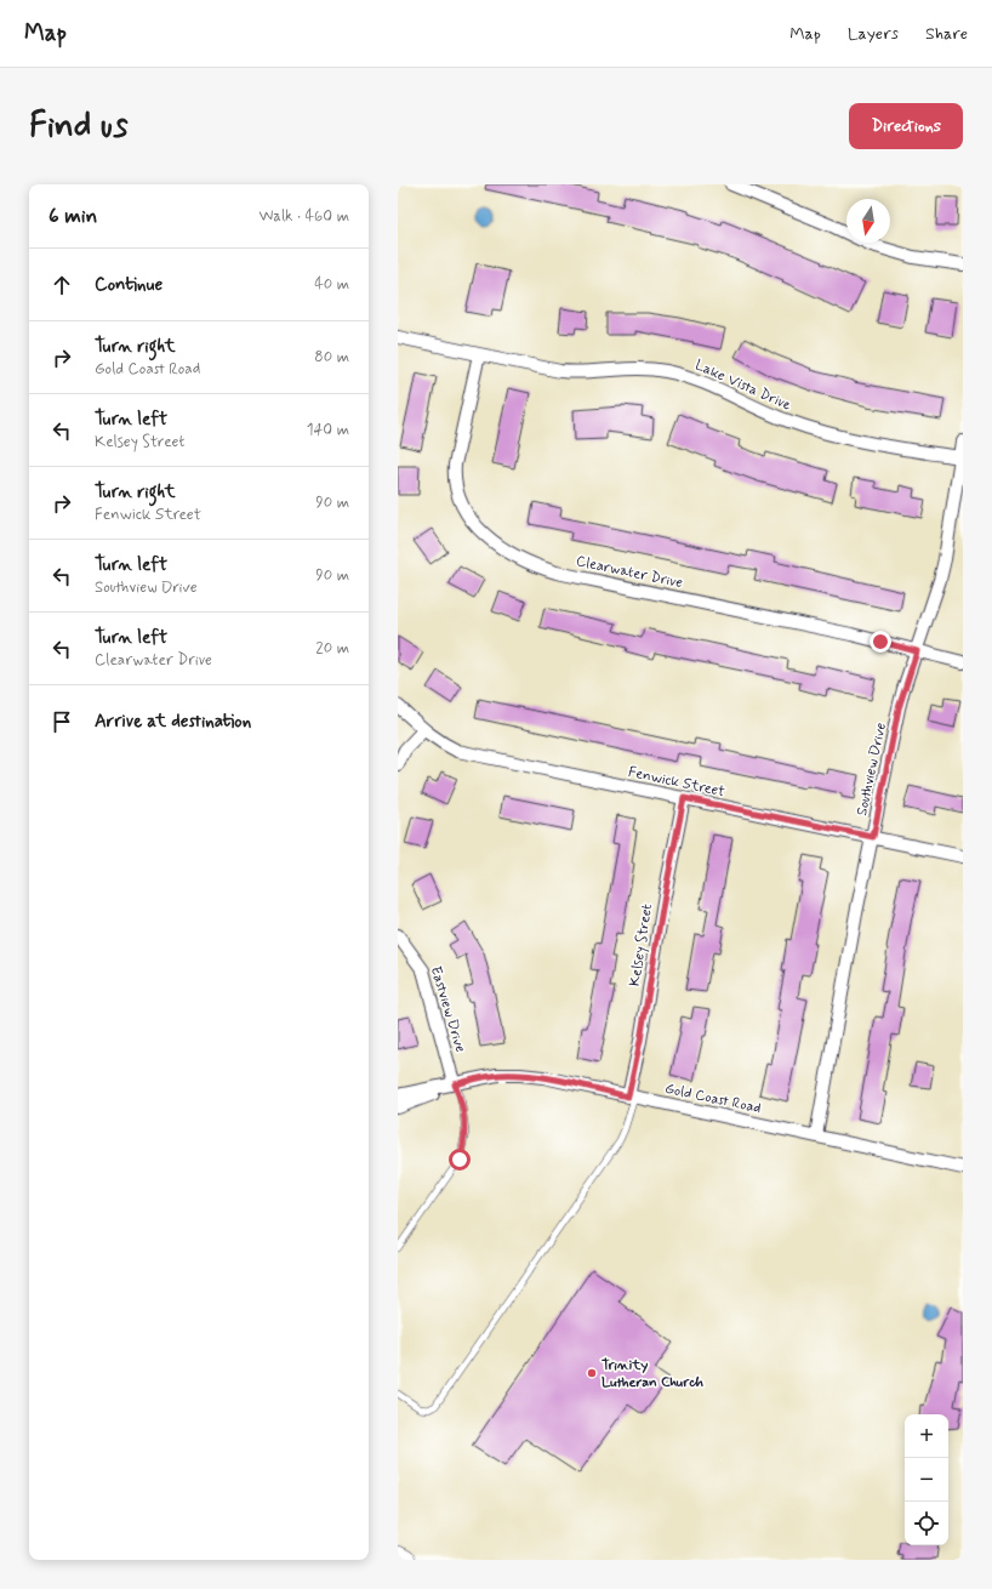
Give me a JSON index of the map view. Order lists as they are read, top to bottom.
{
  "streets": {
    "street": [
      "Lake Vista Drive",
      "Clearwater Drive",
      "Southview Drive",
      "Fenwick Street",
      "Kelsey Street",
      "Eastview Drive",
      "Gold Coast Road"
    ]
  },
  "crossings": [
    ["Lake Vista Drive", "Clearwater Drive"],
    ["Lake Vista Drive", "Southview Drive"],
    ["Clearwater Drive", "Southview Drive"],
    ["Southview Drive", "Fenwick Street"],
    ["Southview Drive", "Gold Coast Road"],
    ["Fenwick Street", "Kelsey Street"],
    ["Kelsey Street", "Gold Coast Road"],
    ["Eastview Drive", "Gold Coast Road"]
  ],
  "places": ["Trinity Lutheran Church"],
  "north": "bottom",
  "page": {
    "header": "Map",
    "nav": ["Map", "Layers", "Share"],
    "buttons": "Directions",
    "title": "Find us",
    "heading": ["6 min", "Walk · 460 m"],
    "list": [
      ["Continue", "40 m"],
      ["Turn right", "Gold Coast Road", "80 m"],
      ["Turn left", "Kelsey Street", "140 m"],
      ["Turn right", "Fenwick Street", "90 m"],
      ["Turn left", "Southview Drive", "90 m"],
      ["Turn left", "Clearwater Drive", "20 m"],
      "Arrive at destination"
    ],
    "map_buttons": ["+", "−"]
  }
}
